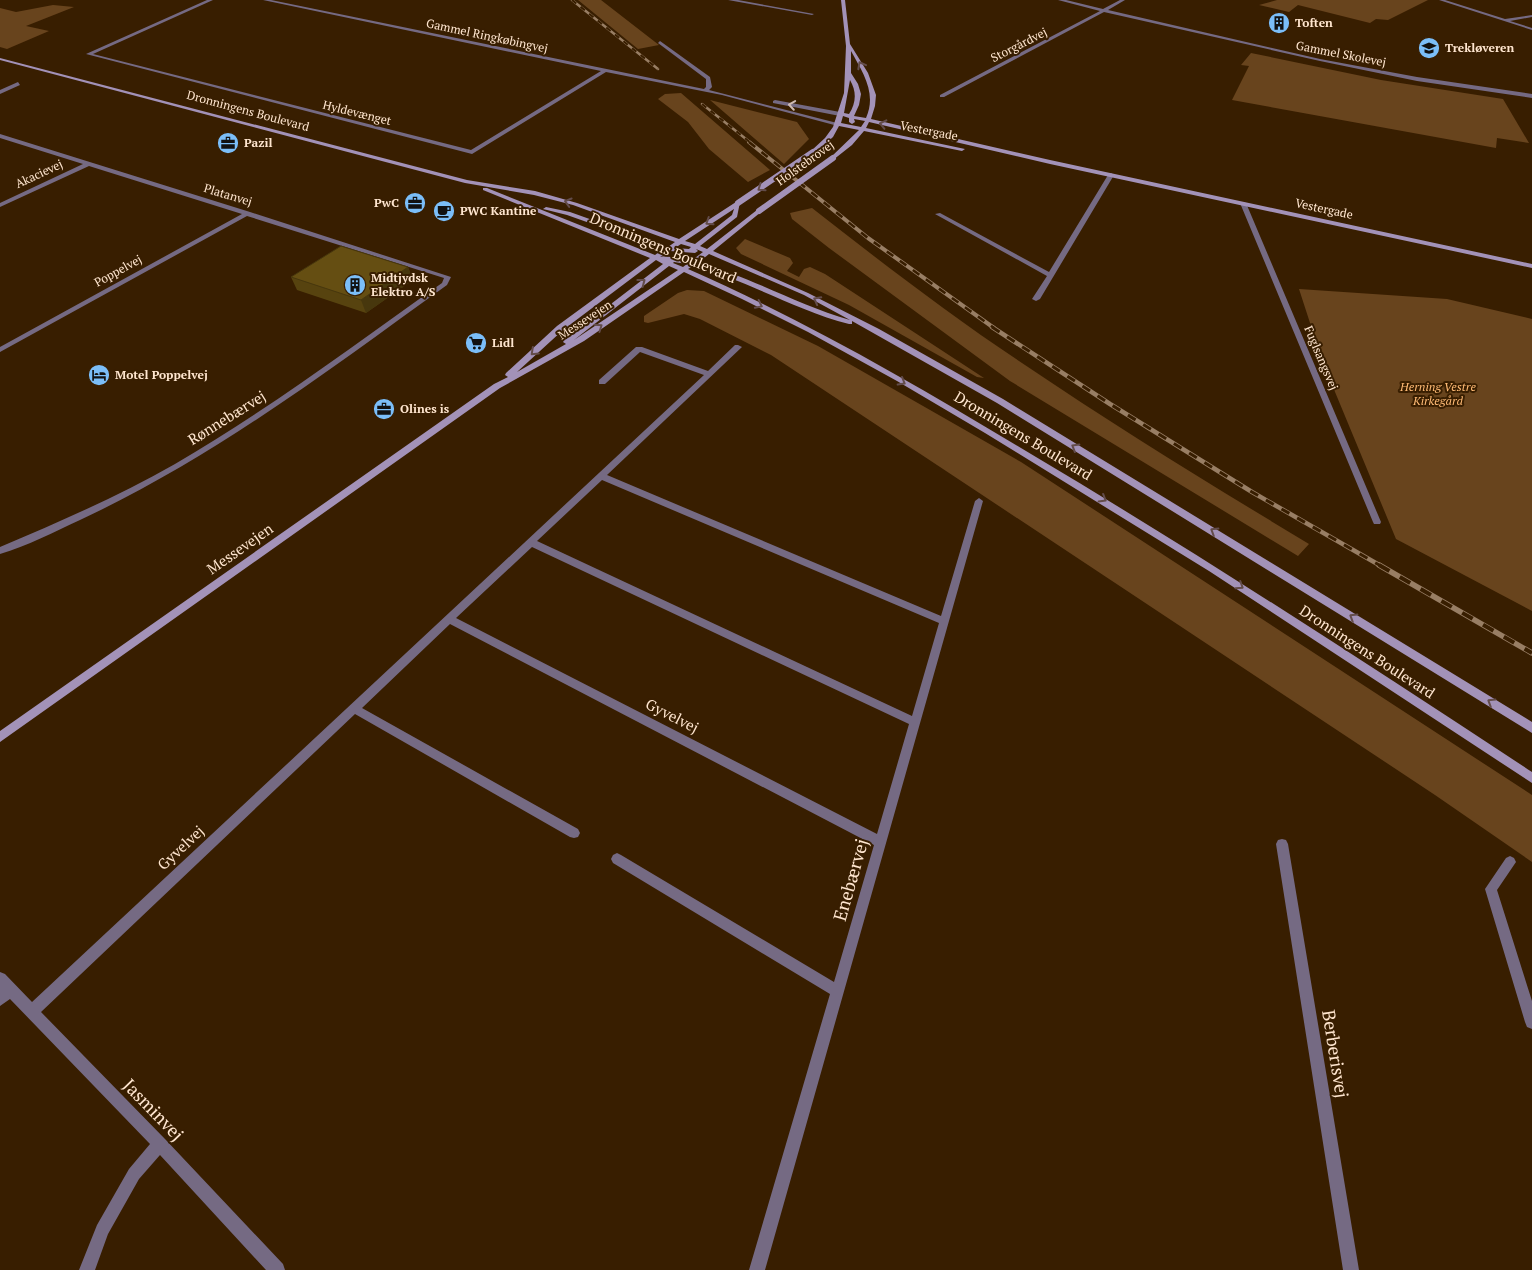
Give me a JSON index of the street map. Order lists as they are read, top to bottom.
{
  "streets": {
    "main road": [
      "Gammel Ringkøbingvej",
      "Dronningens Boulevard",
      "Vestergade",
      "Holstebrovej",
      "Messevejen"
    ],
    "street": [
      "Storgårdvej",
      "Gammel Skolevej",
      "Hyldevænget",
      "Akacievej",
      "Platanvej",
      "Poppelvej",
      "Fuglsangsvej",
      "Rønnebærvej",
      "Gyvelvej",
      "Enebærvej",
      "Berberisvej",
      "Jasminvej"
    ]
  },
  "crossings": [
    ["Gammel Ringkøbingvej", "Hyldevænget"],
    ["Gammel Ringkøbingvej", "Vestergade"],
    ["Gammel Ringkøbingvej", "Holstebrovej"],
    ["Storgårdvej", "Gammel Skolevej"],
    ["Dronningens Boulevard", "Holstebrovej"],
    ["Dronningens Boulevard", "Messevejen"],
    ["Vestergade", "Holstebrovej"],
    ["Vestergade", "Fuglsangsvej"],
    ["Holstebrovej", "Messevejen"],
    ["Akacievej", "Platanvej"],
    ["Platanvej", "Poppelvej"],
    ["Platanvej", "Rønnebærvej"],
    ["Gyvelvej", "Enebærvej"],
    ["Gyvelvej", "Jasminvej"]
  ],
  "parks": ["Herning Vestre Kirkegård"],
  "places": {
    "building": ["Toften", "Midtjydsk Elektro A/S"],
    "school or university": ["Trekløveren"],
    "office": ["Pazil", "PwC", "Olines is"],
    "cafe": ["PWC Kantine"],
    "supermarket": ["Lidl"],
    "hotel": ["Motel Poppelvej"]
  }
}
